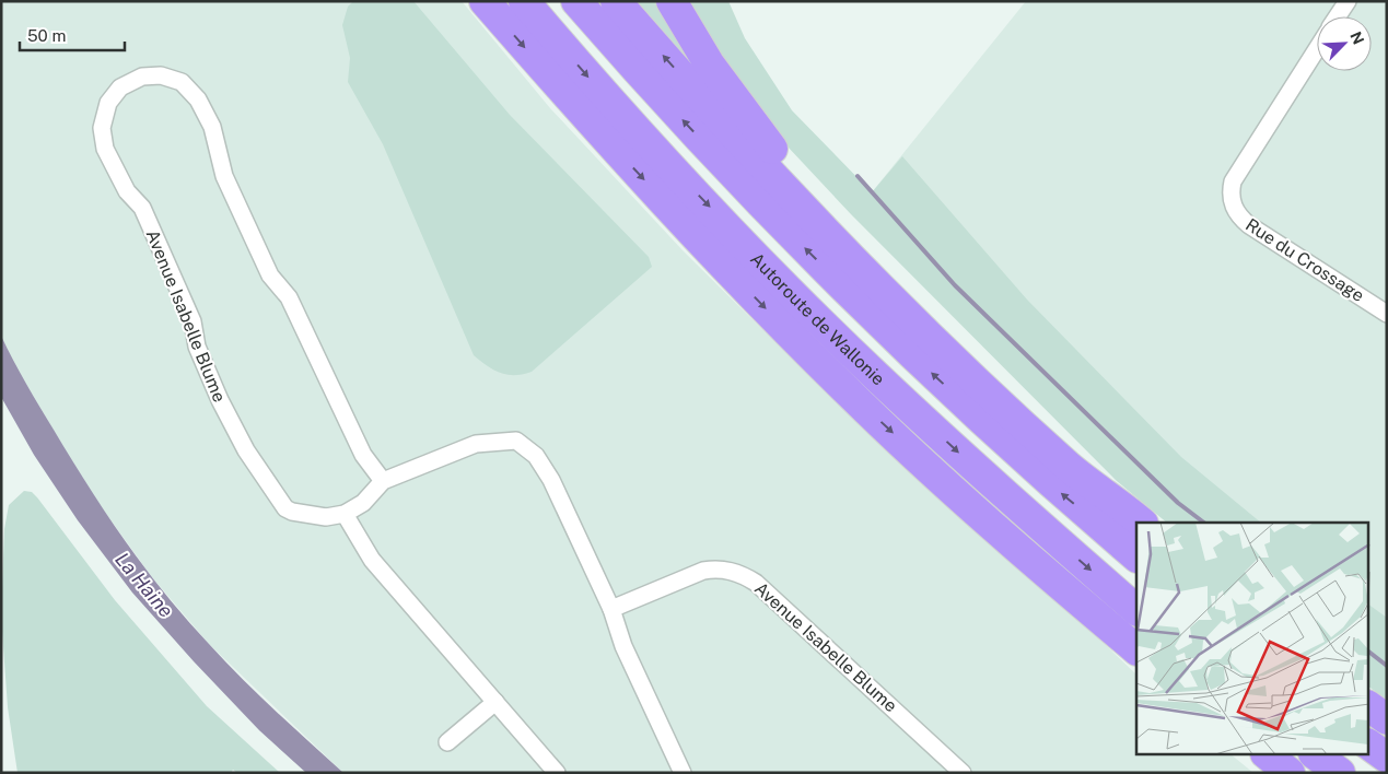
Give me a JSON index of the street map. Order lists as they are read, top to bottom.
{
  "streets": {
    "highway": ["Autoroute de Wallonie"],
    "street": ["Rue du Crossage", "Avenue Isabelle Blume"]
  },
  "water": ["La Haine"],
  "scale_bar": "50 m",
  "north": "top right"
}
